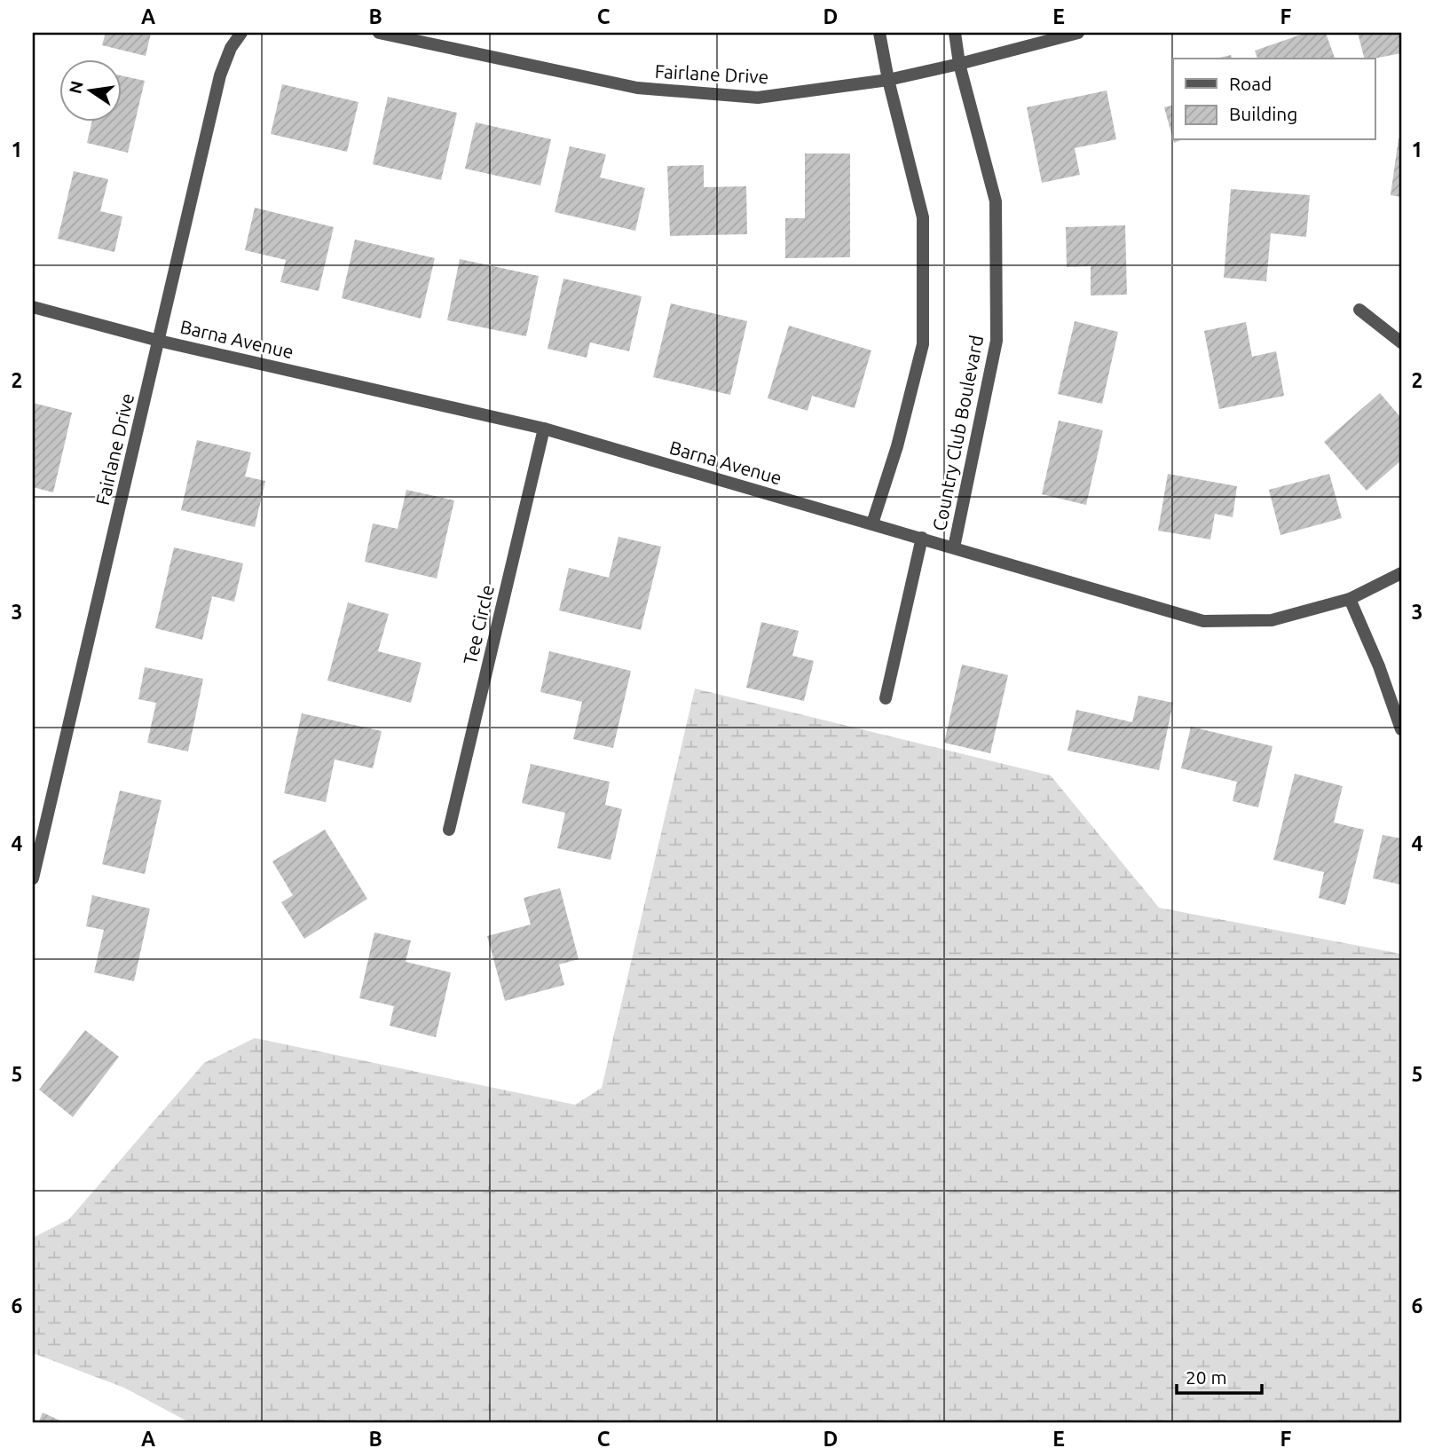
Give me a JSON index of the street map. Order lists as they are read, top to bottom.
{
  "streets": {
    "street": [
      "Fairlane Drive",
      "Barna Avenue",
      "Country Club Boulevard",
      "Tee Circle"
    ]
  },
  "crossings": [
    ["Fairlane Drive", "Barna Avenue"],
    ["Fairlane Drive", "Country Club Boulevard"],
    ["Barna Avenue", "Country Club Boulevard"],
    ["Barna Avenue", "Tee Circle"]
  ],
  "legend": ["Road", "Building"],
  "scale_bar": "20 m",
  "north": "left",
  "grid": {
    "columns": [
      "A",
      "B",
      "C",
      "D",
      "E",
      "F"
    ],
    "rows": [
      "1",
      "2",
      "3",
      "4",
      "5",
      "6"
    ]
  }
}
